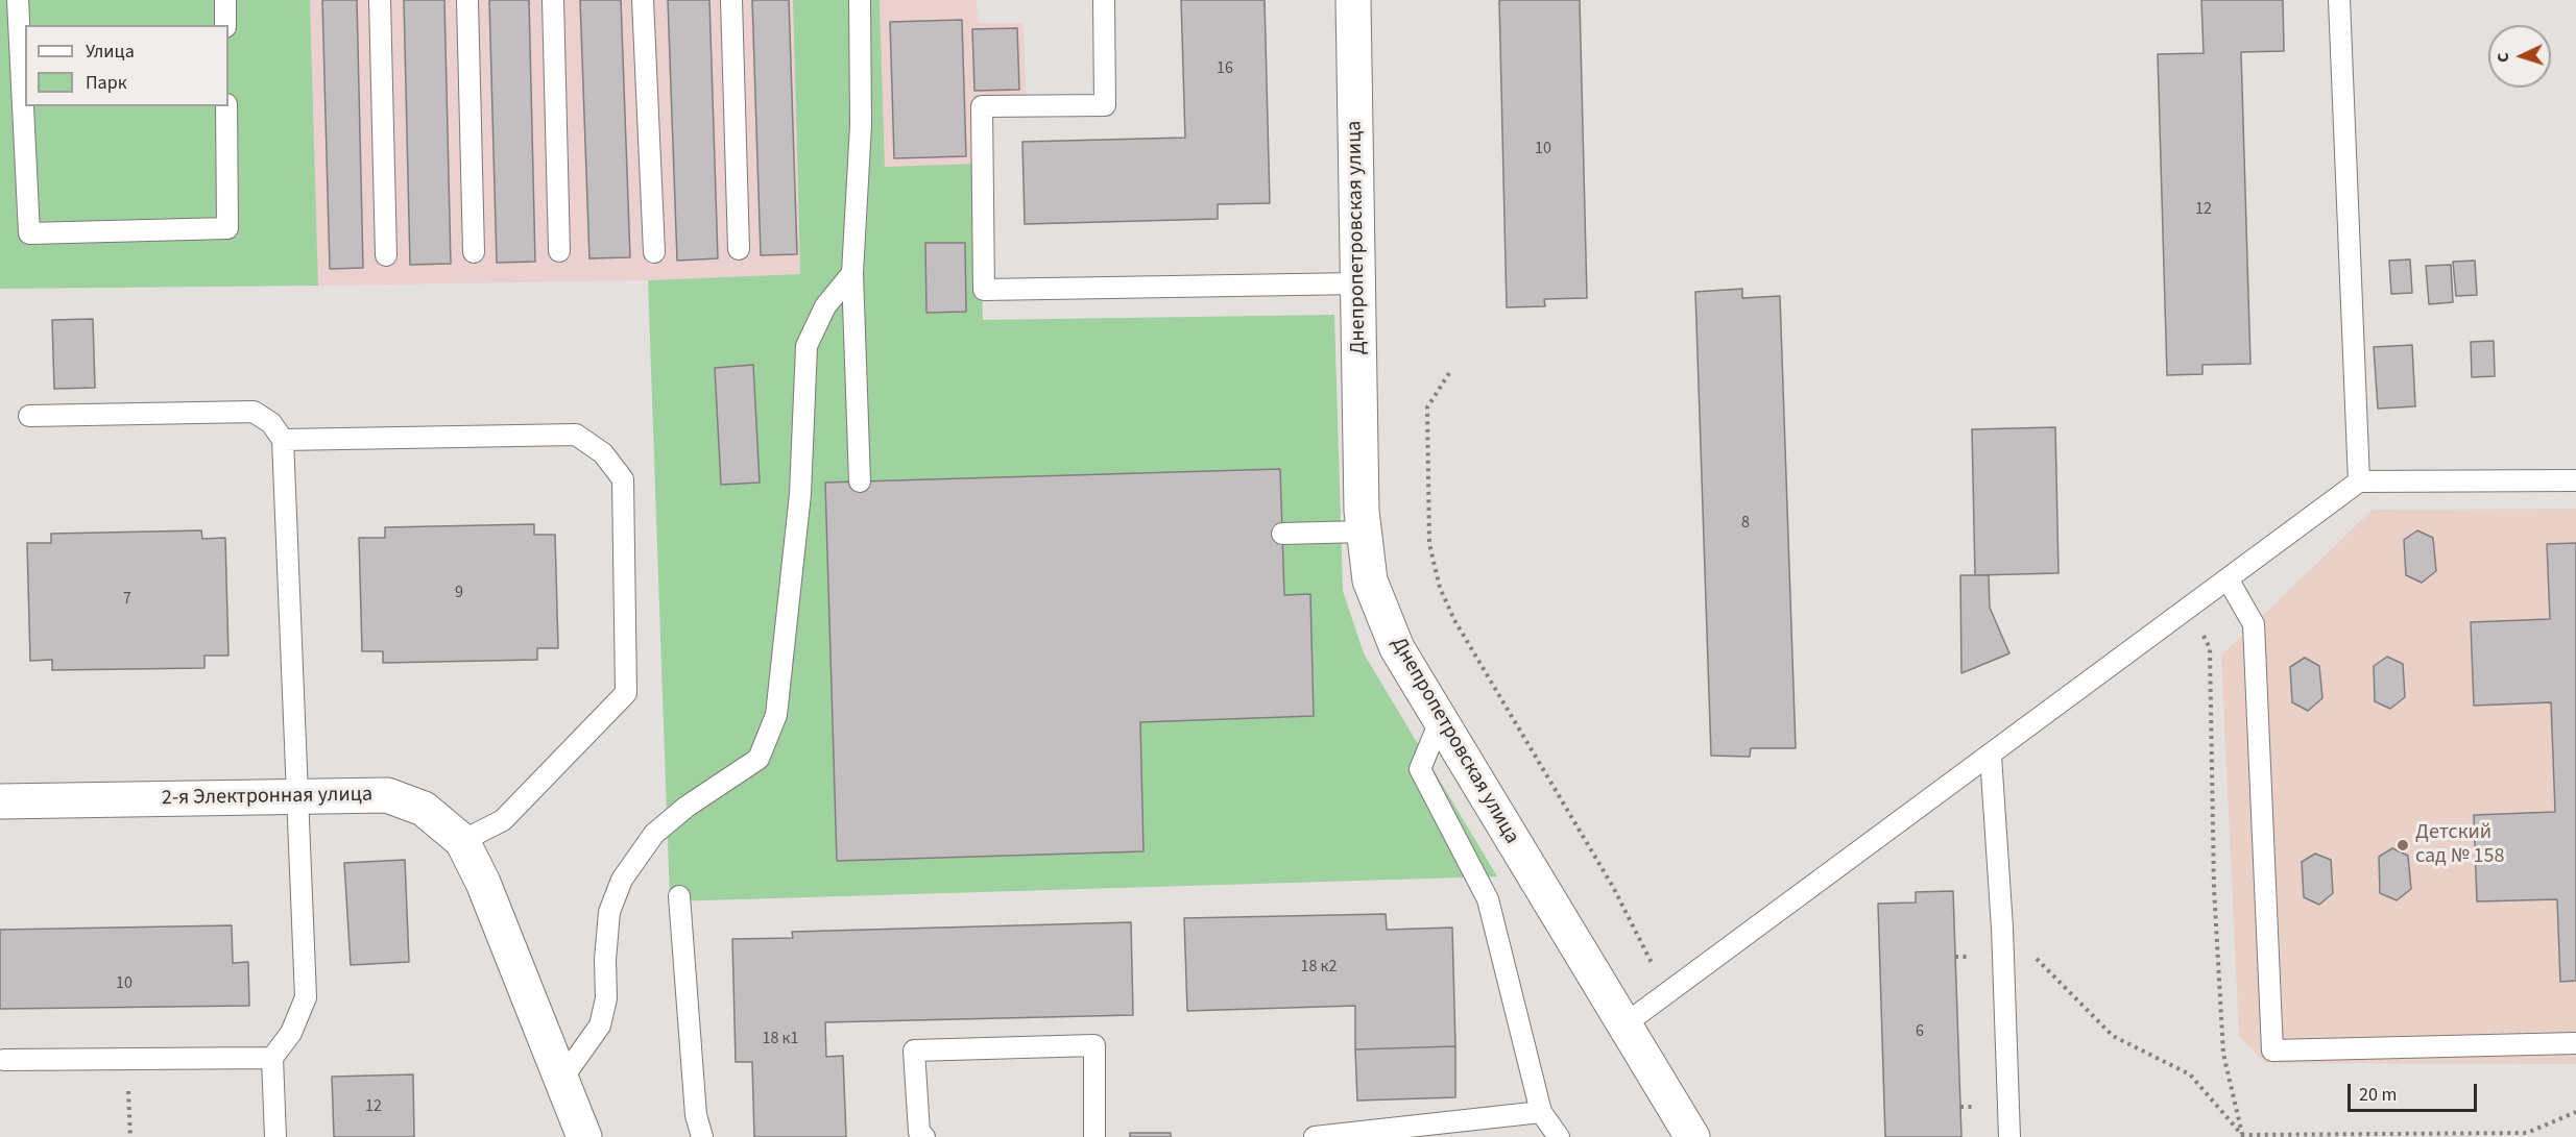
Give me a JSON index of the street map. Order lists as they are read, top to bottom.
{
  "streets": {
    "street": ["Днепропетровская улица", "2-я Электронная улица"]
  },
  "places": ["Детский сад № 158"],
  "house_numbers": [
    "16",
    "10",
    "12",
    "8",
    "9",
    "7",
    "18 к2",
    "10",
    "6",
    "18 к1",
    "12"
  ],
  "legend": ["Улица", "Парк"],
  "scale_bar": "20 m",
  "north": "left"
}
